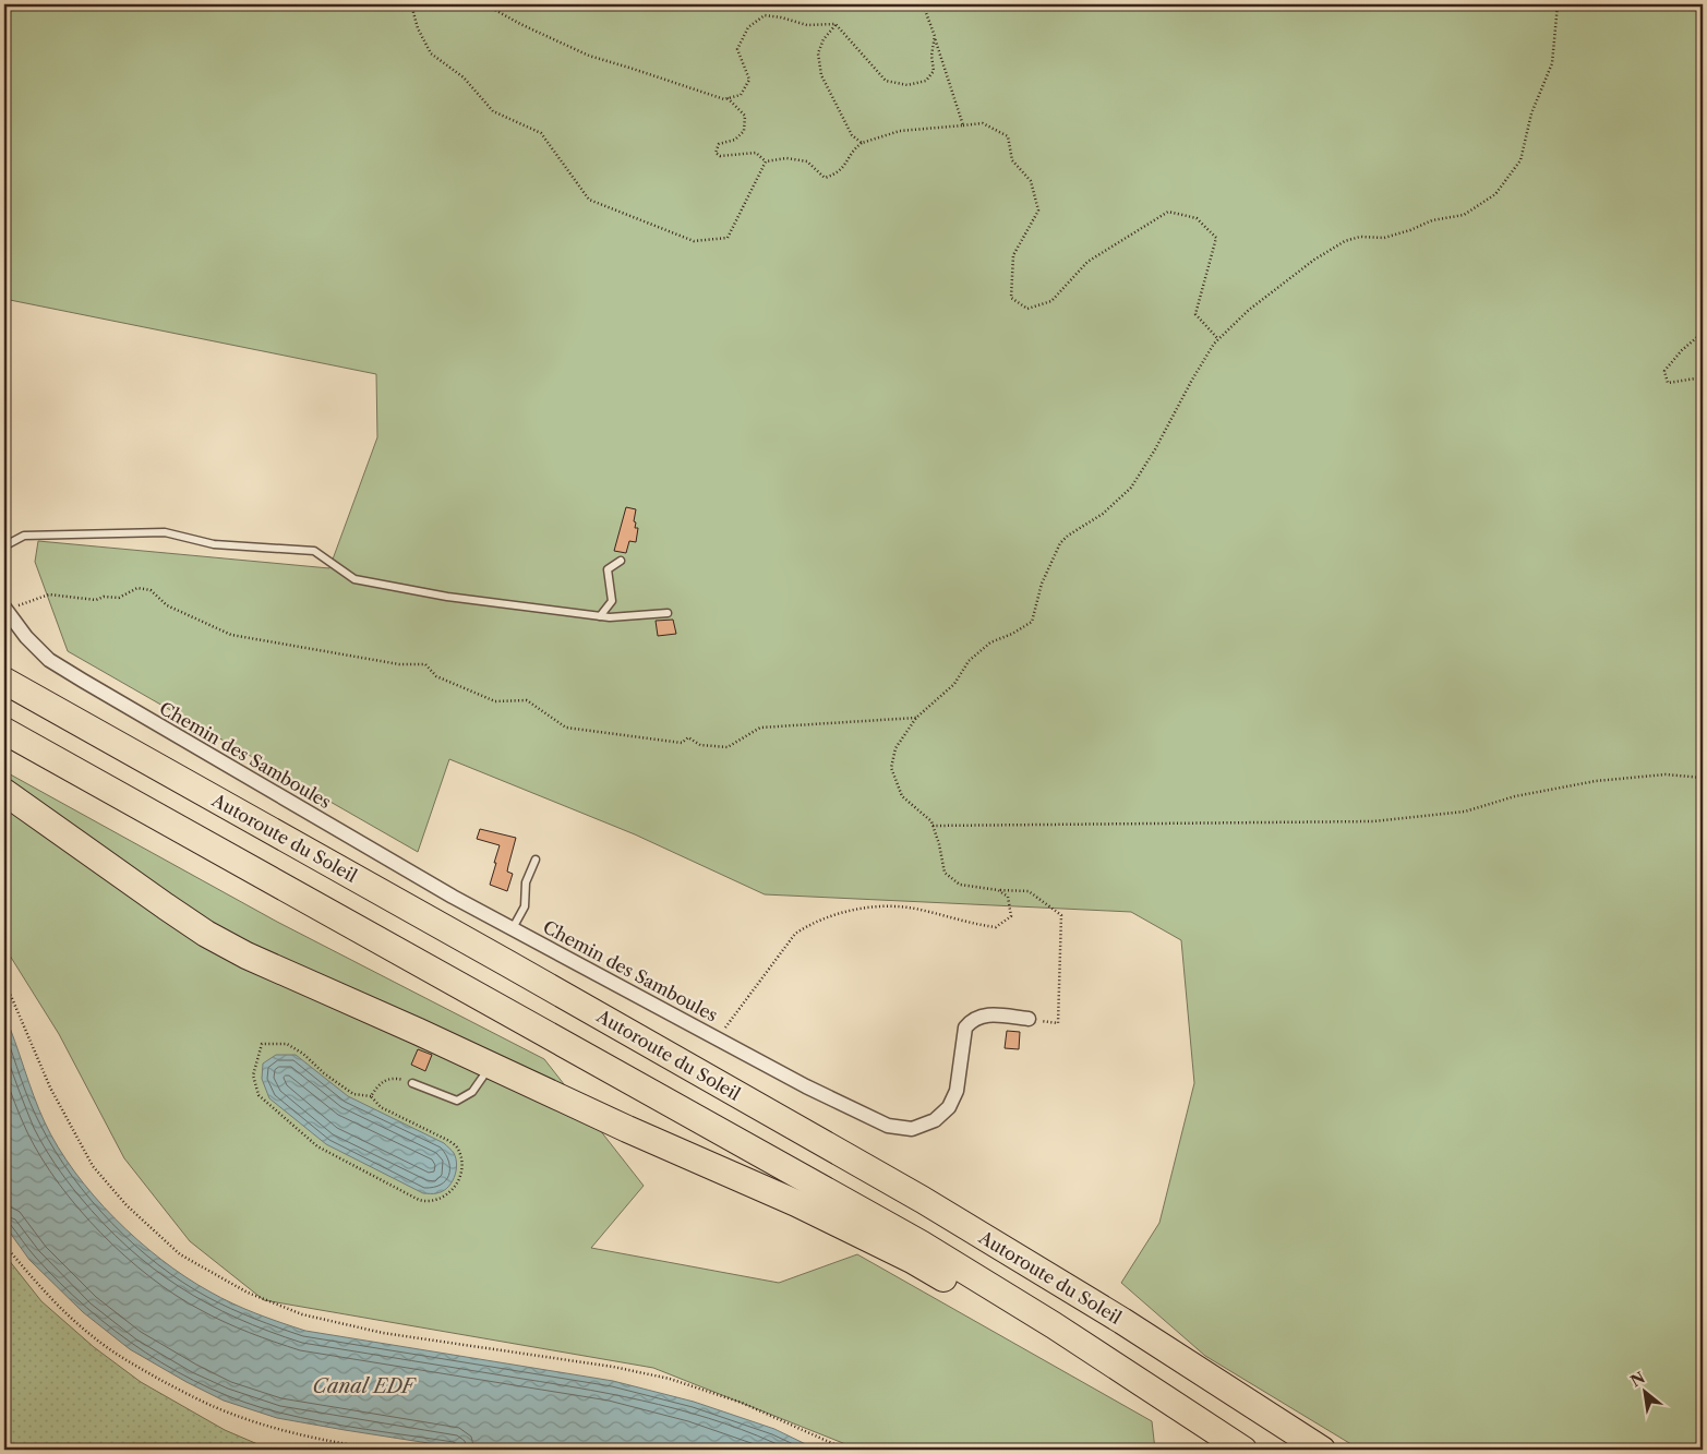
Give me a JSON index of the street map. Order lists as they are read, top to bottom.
{
  "streets": {
    "highway": ["Autoroute du Soleil"],
    "street": ["Chemin des Samboules"]
  },
  "water": ["Canal EDF"],
  "north": "top left"
}
